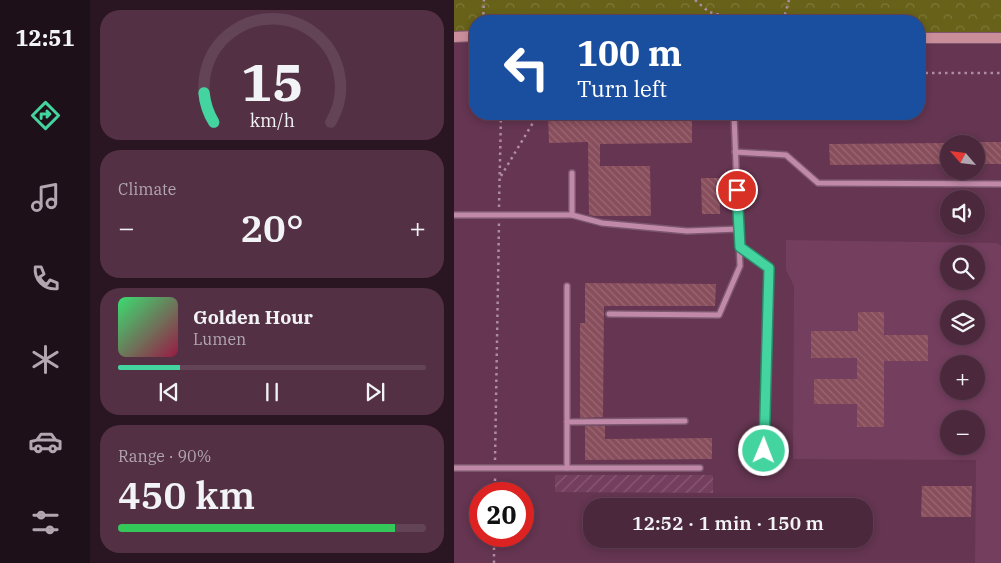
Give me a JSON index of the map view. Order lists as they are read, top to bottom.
{
  "north": "top left",
  "page": {
    "tabs": "12:51",
    "turn": ["100 m", "Turn left"],
    "map_buttons": ["+", "−"],
    "tile": [
      "Climate",
      ["Range · 90%", "450 km"]
    ],
    "heat": ["−", "20°", "+"],
    "song": ["Golden Hour", "Lumen"],
    "limit": "20",
    "trip": "12:52 · 1 min · 150 m",
    "gauge": ["15", "km/h"]
  }
}
